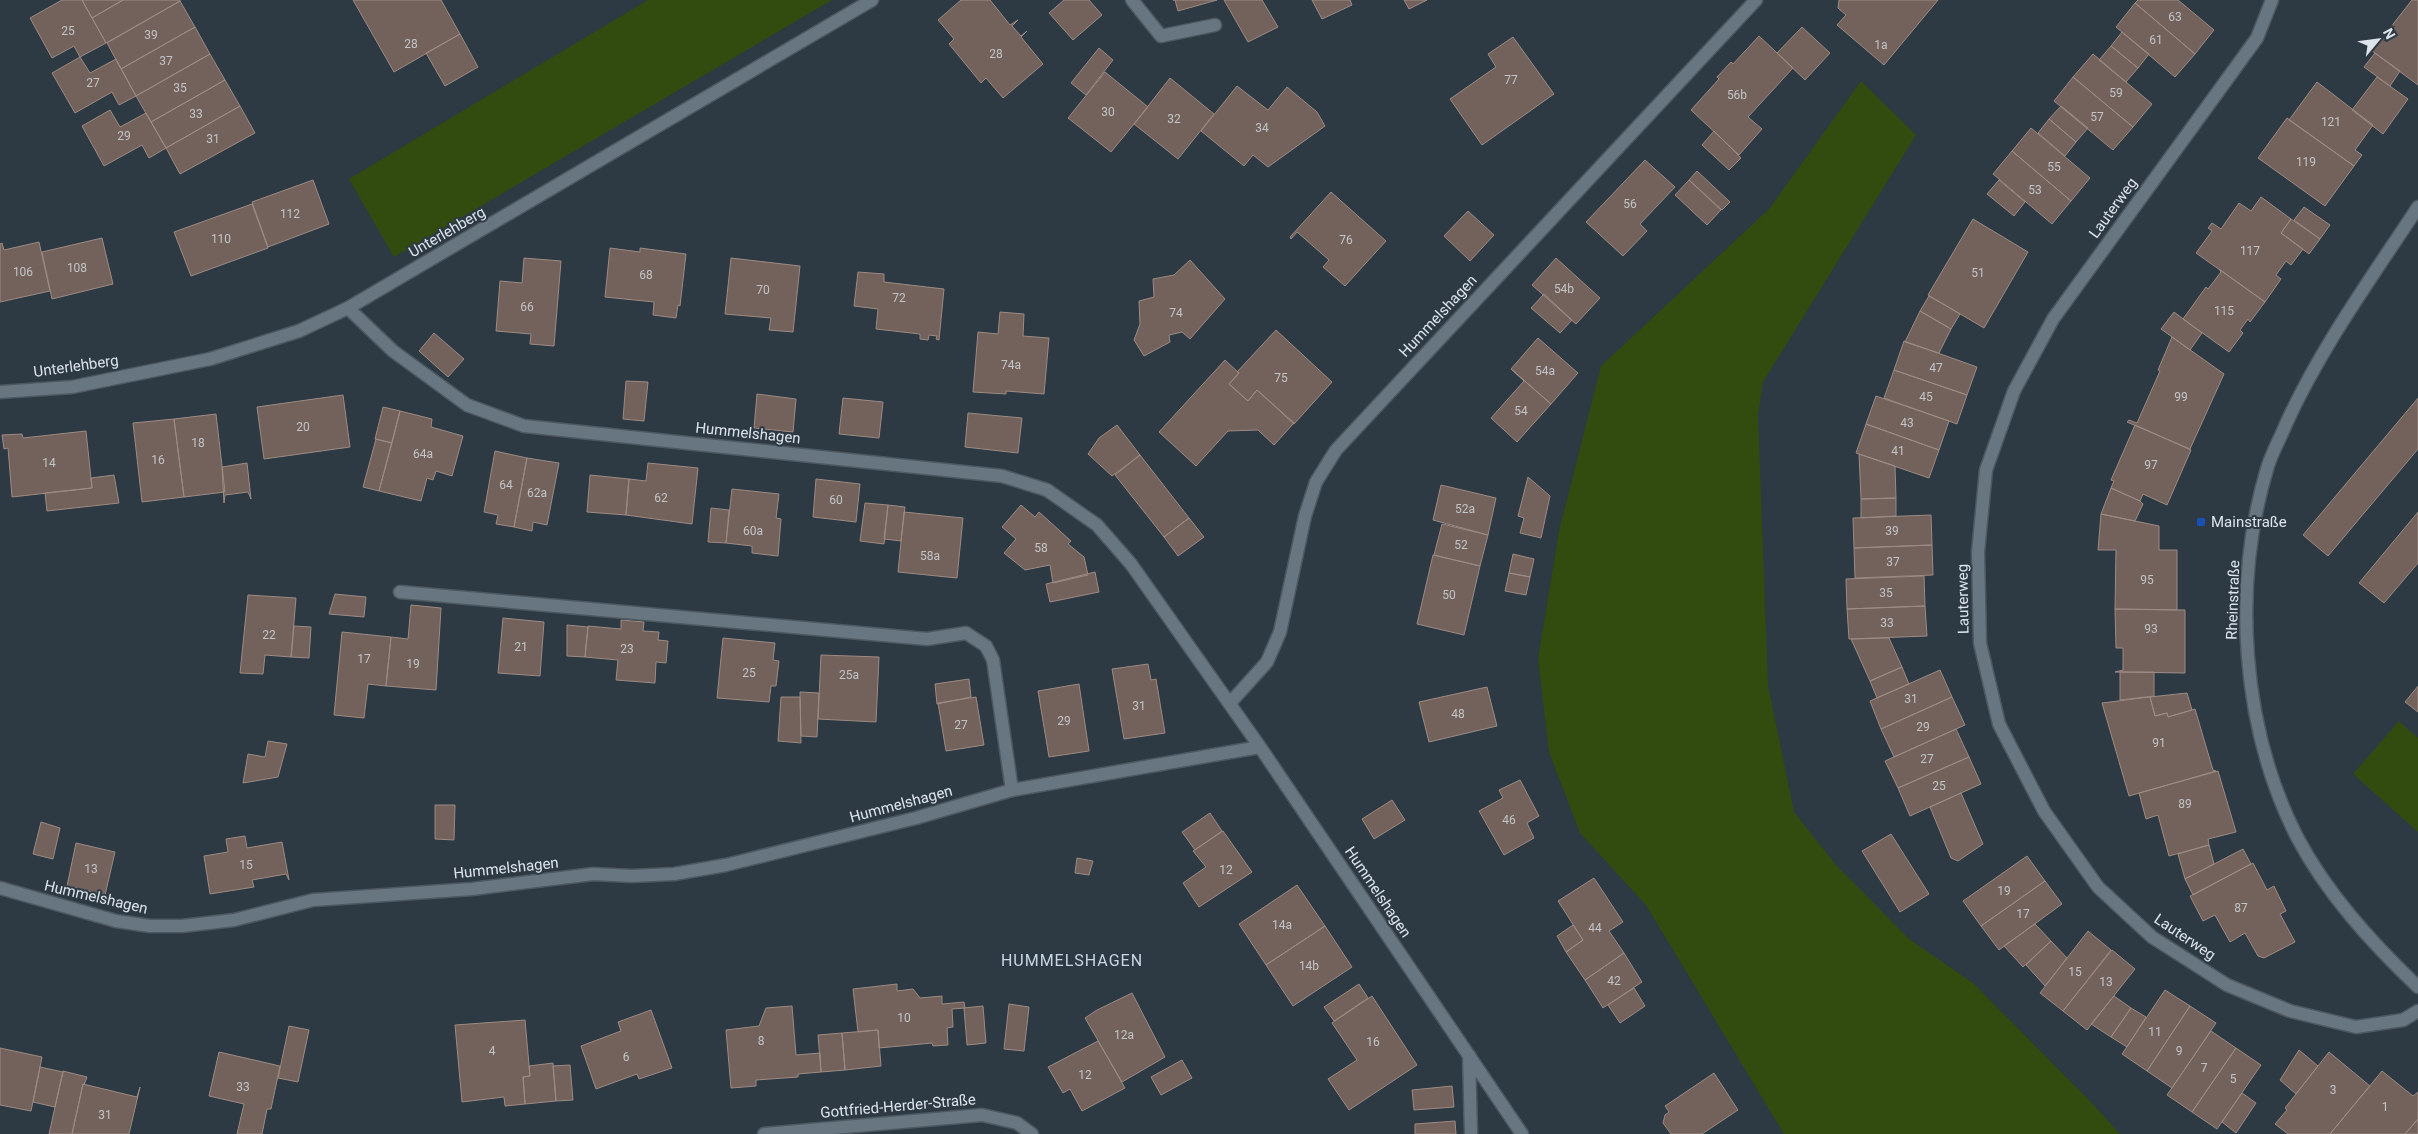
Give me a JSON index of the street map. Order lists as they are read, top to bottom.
{
  "streets": {
    "street": [
      "Lauterweg",
      "Unterlehberg",
      "Hummelshagen",
      "Rheinstraße",
      "Gottfried-Herder-Straße"
    ]
  },
  "crossings": [
    ["Unterlehberg", "Hummelshagen"]
  ],
  "districts": ["HUMMELSHAGEN"],
  "places": {
    "transit": ["Mainstraße"]
  },
  "house_numbers": [
    "63",
    "25",
    "39",
    "61",
    "28",
    "1a",
    "28",
    "37",
    "77",
    "27",
    "35",
    "59",
    "56b",
    "30",
    "33",
    "57",
    "32",
    "121",
    "34",
    "29",
    "31",
    "119",
    "55",
    "53",
    "56",
    "112",
    "110",
    "76",
    "117",
    "108",
    "106",
    "51",
    "68",
    "54b",
    "70",
    "72",
    "66",
    "115",
    "74",
    "74a",
    "47",
    "54a",
    "75",
    "45",
    "99",
    "54",
    "43",
    "20",
    "18",
    "41",
    "64a",
    "16",
    "14",
    "97",
    "64",
    "62a",
    "62",
    "60",
    "52a",
    "60a",
    "39",
    "52",
    "58",
    "58a",
    "37",
    "95",
    "35",
    "50",
    "33",
    "93",
    "22",
    "21",
    "23",
    "17",
    "19",
    "25",
    "25a",
    "31",
    "31",
    "48",
    "29",
    "27",
    "29",
    "91",
    "27",
    "25",
    "89",
    "46",
    "15",
    "13",
    "12",
    "19",
    "87",
    "17",
    "14a",
    "44",
    "14b",
    "15",
    "42",
    "13",
    "10",
    "11",
    "12a",
    "8",
    "16",
    "4",
    "9",
    "6",
    "7",
    "12",
    "5",
    "33",
    "3",
    "1",
    "31"
  ],
  "north": "top right"
}
